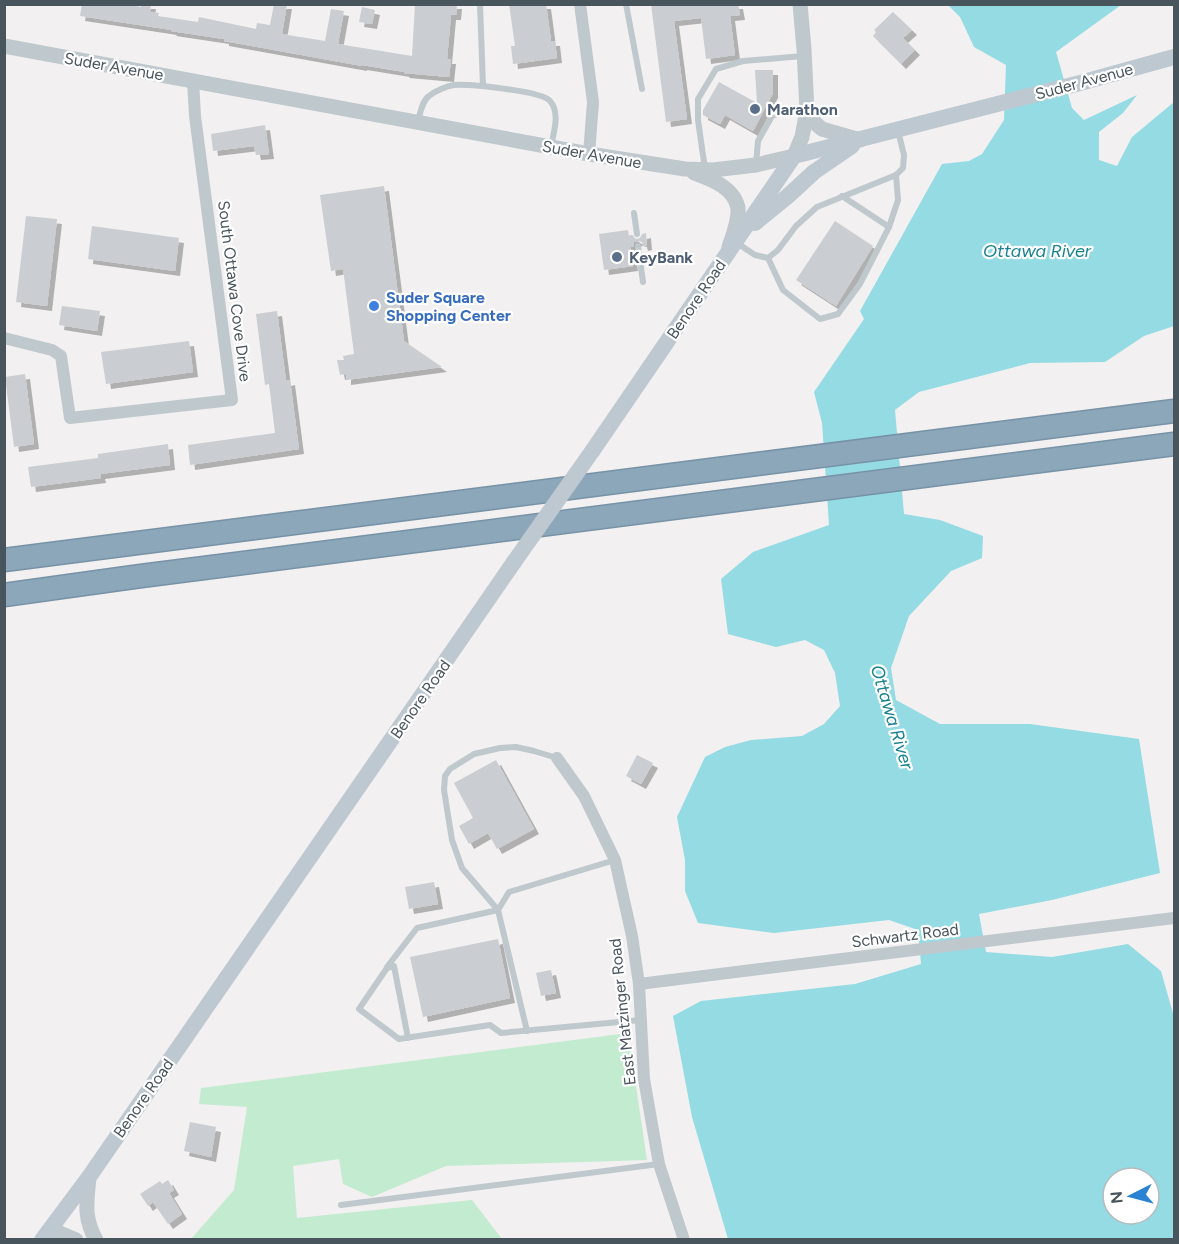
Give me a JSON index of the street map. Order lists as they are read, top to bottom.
{
  "streets": {
    "main road": ["Suder Avenue", "Benore Road"],
    "street": ["South Ottawa Cove Drive", "Schwartz Road", "East Matzinger Road"]
  },
  "crossings": [
    ["Suder Avenue", "South Ottawa Cove Drive"],
    ["Suder Avenue", "Benore Road"],
    ["Schwartz Road", "East Matzinger Road"]
  ],
  "water": ["Ottawa River"],
  "places": ["Marathon", "KeyBank", "Suder Square Shopping Center"],
  "north": "left"
}
